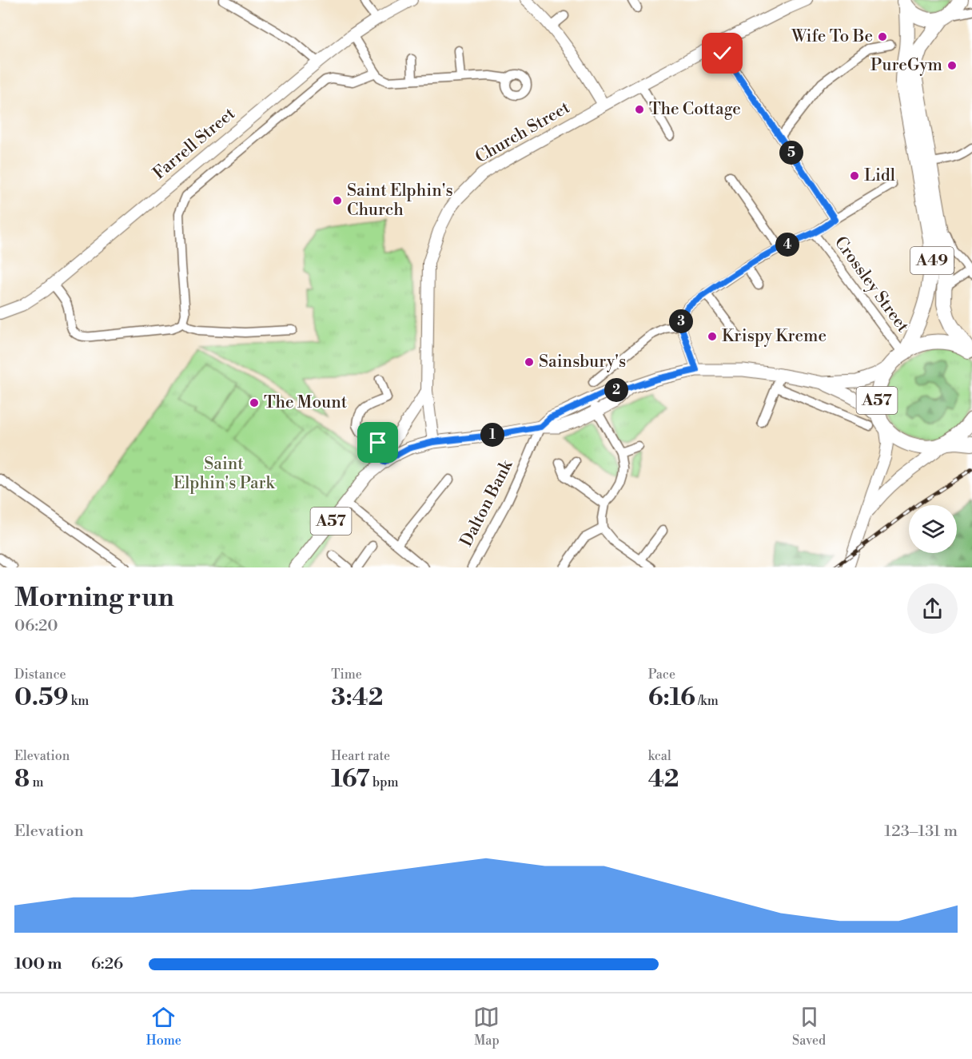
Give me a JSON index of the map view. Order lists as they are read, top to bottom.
{
  "streets": {
    "highway": ["A49", "A57"],
    "street": [
      "Church Street",
      "Farrell Street",
      "Crossley Street",
      "Dalton Bank"
    ]
  },
  "crossings": [
    ["Church Street", "A57"],
    ["A49", "Crossley Street"],
    ["A49", "A57"],
    ["Crossley Street", "A57"],
    ["A57", "Dalton Bank"]
  ],
  "parks": ["Saint Elphin's Park"],
  "places": [
    "Wife To Be",
    "PureGym",
    "The Cottage",
    "Lidl",
    "Saint Elphin's Church",
    "Krispy Kreme",
    "Sainsbury's",
    "The Mount"
  ],
  "page": {
    "pins": [
      "5",
      "4",
      "3",
      "2",
      "1"
    ],
    "heading": ["Morning run", "06:20"],
    "stats": [
      ["Distance", "0.59 km"],
      ["Time", "3:42"],
      ["Pace", "6:16 /km"],
      ["Elevation", "8 m"],
      ["Heart rate", "167 bpm"],
      ["kcal", "42"]
    ],
    "chart": ["Elevation", "123–131 m"],
    "list": [
      {
        "name": "100 m",
        "note": "6:26"
      }
    ],
    "tabs": ["Home", "Map", "Saved"]
  }
}
